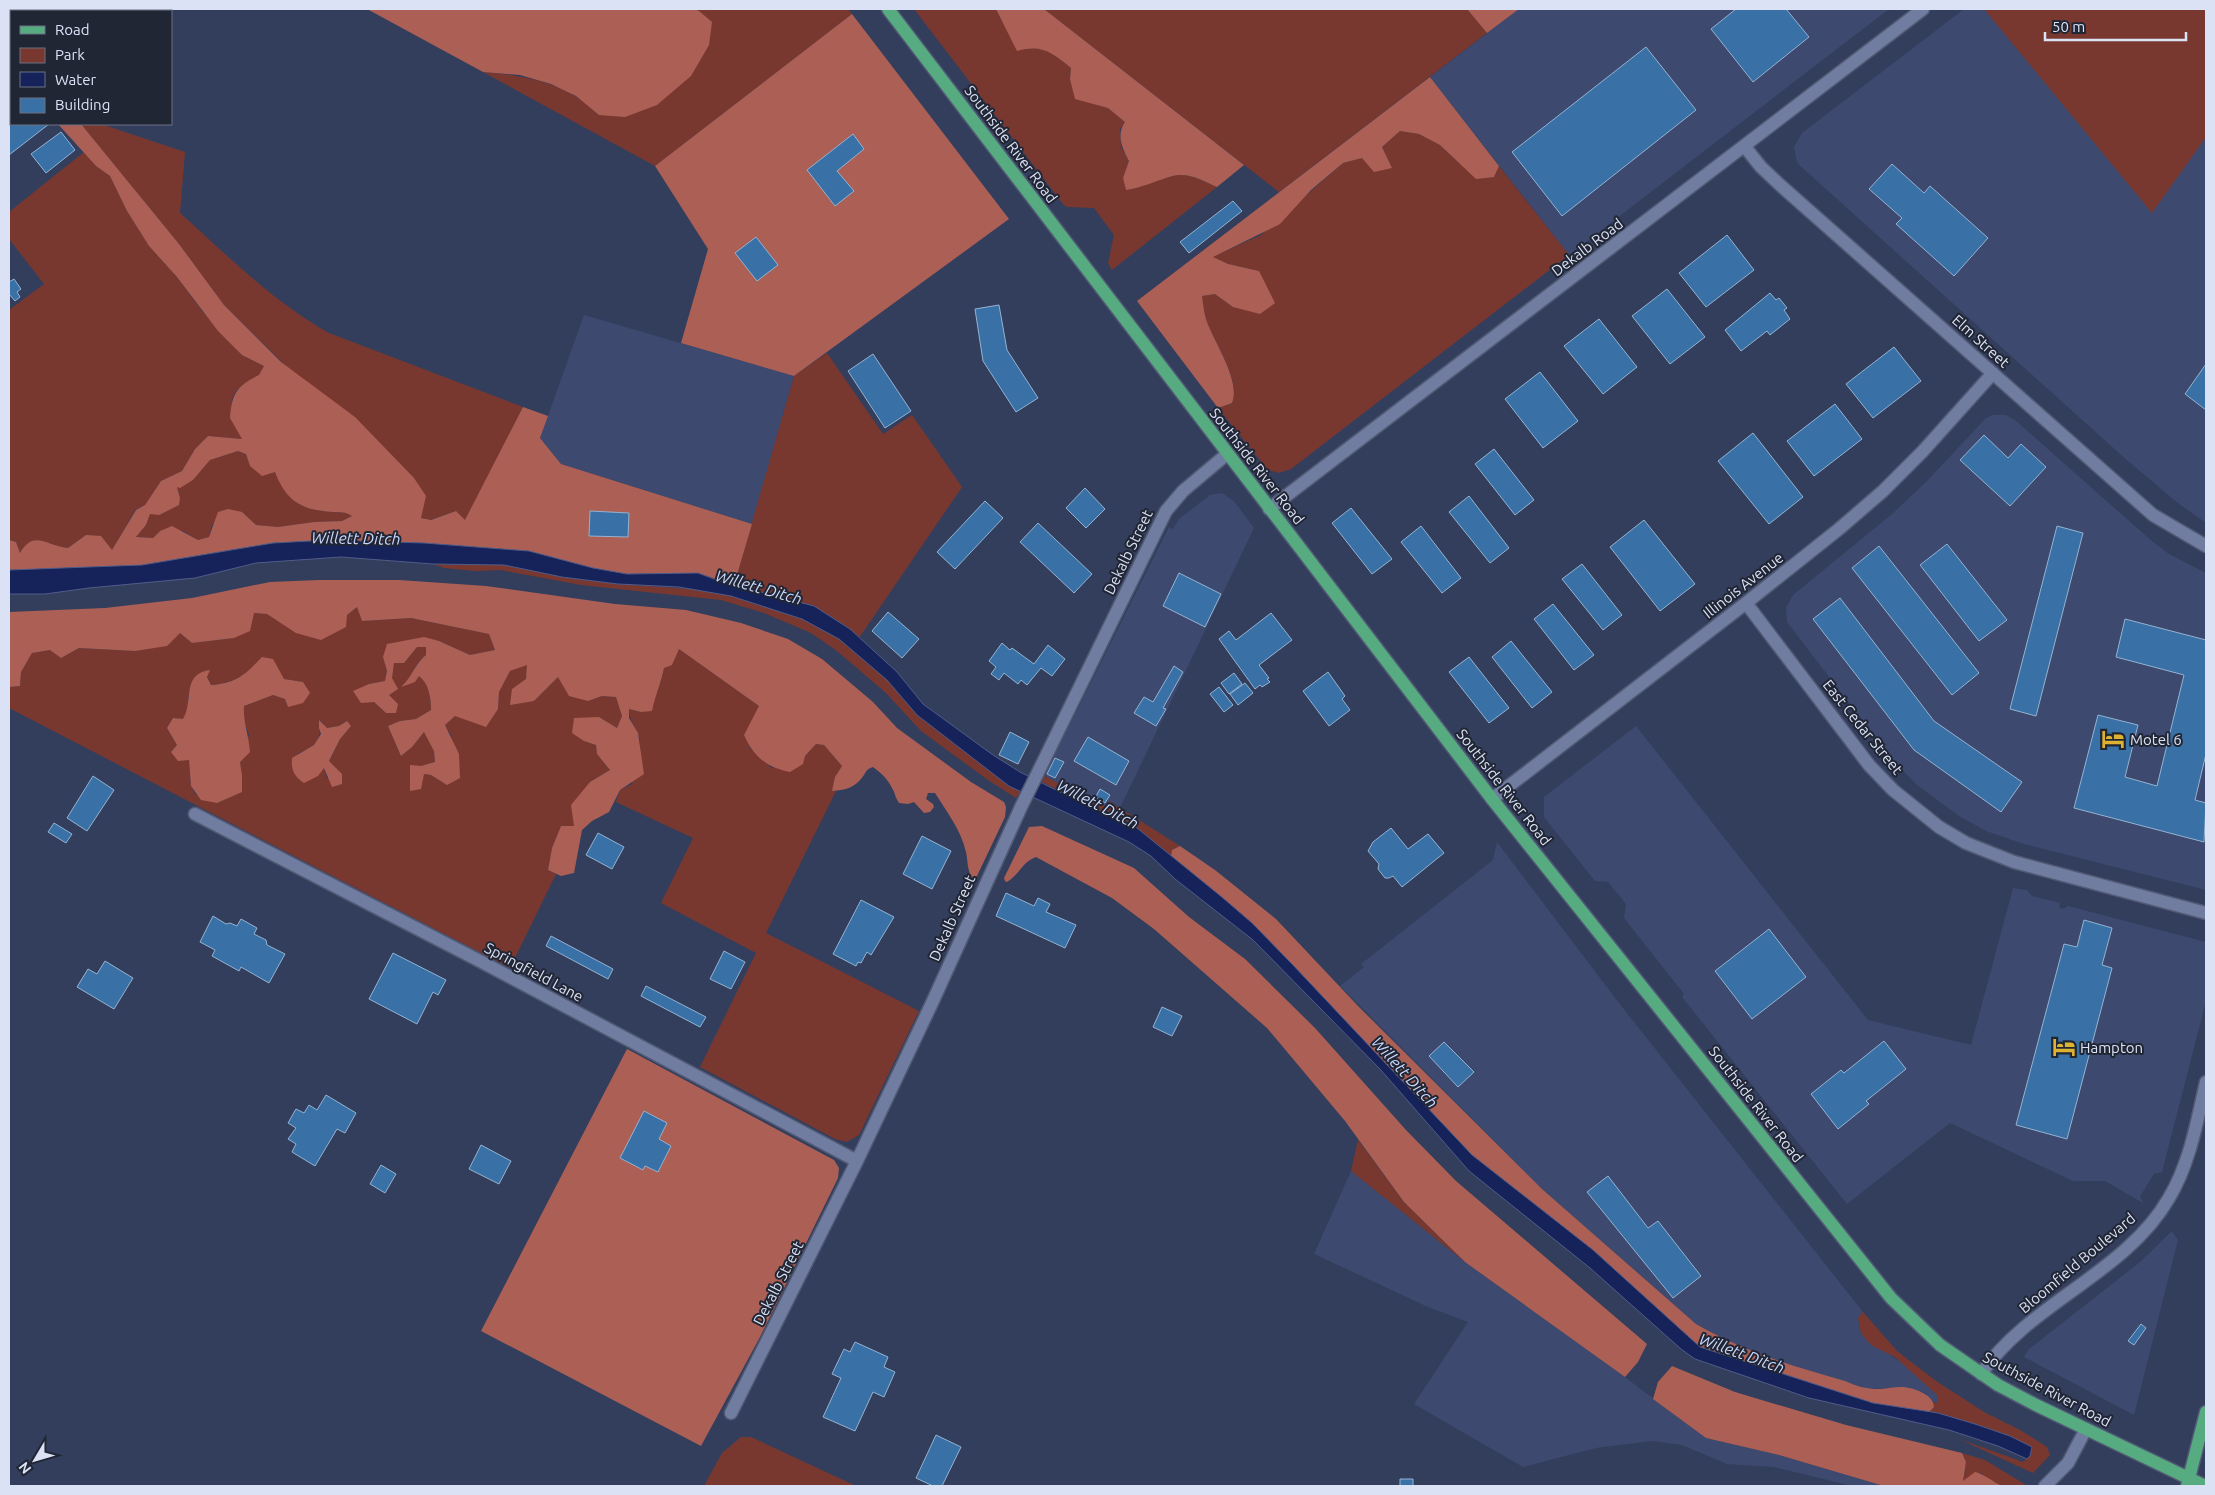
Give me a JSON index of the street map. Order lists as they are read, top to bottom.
{
  "streets": {
    "main road": ["Southside River Road"],
    "street": [
      "Dekalb Road",
      "Elm Street",
      "Dekalb Street",
      "Illinois Avenue",
      "East Cedar Street",
      "Springfield Lane",
      "Bloomfield Boulevard"
    ]
  },
  "crossings": [
    ["Southside River Road", "Dekalb Road"],
    ["Southside River Road", "Dekalb Street"],
    ["Southside River Road", "Illinois Avenue"],
    ["Southside River Road", "Bloomfield Boulevard"],
    ["Dekalb Road", "Elm Street"],
    ["Elm Street", "Illinois Avenue"],
    ["Dekalb Street", "Springfield Lane"],
    ["Illinois Avenue", "East Cedar Street"]
  ],
  "water": ["Willett Ditch"],
  "places": {
    "hotel": ["Motel 6", "Hampton"]
  },
  "legend": [
    "Road",
    "Park",
    "Water",
    "Building"
  ],
  "scale_bar": "50 m",
  "north": "bottom left"
}
